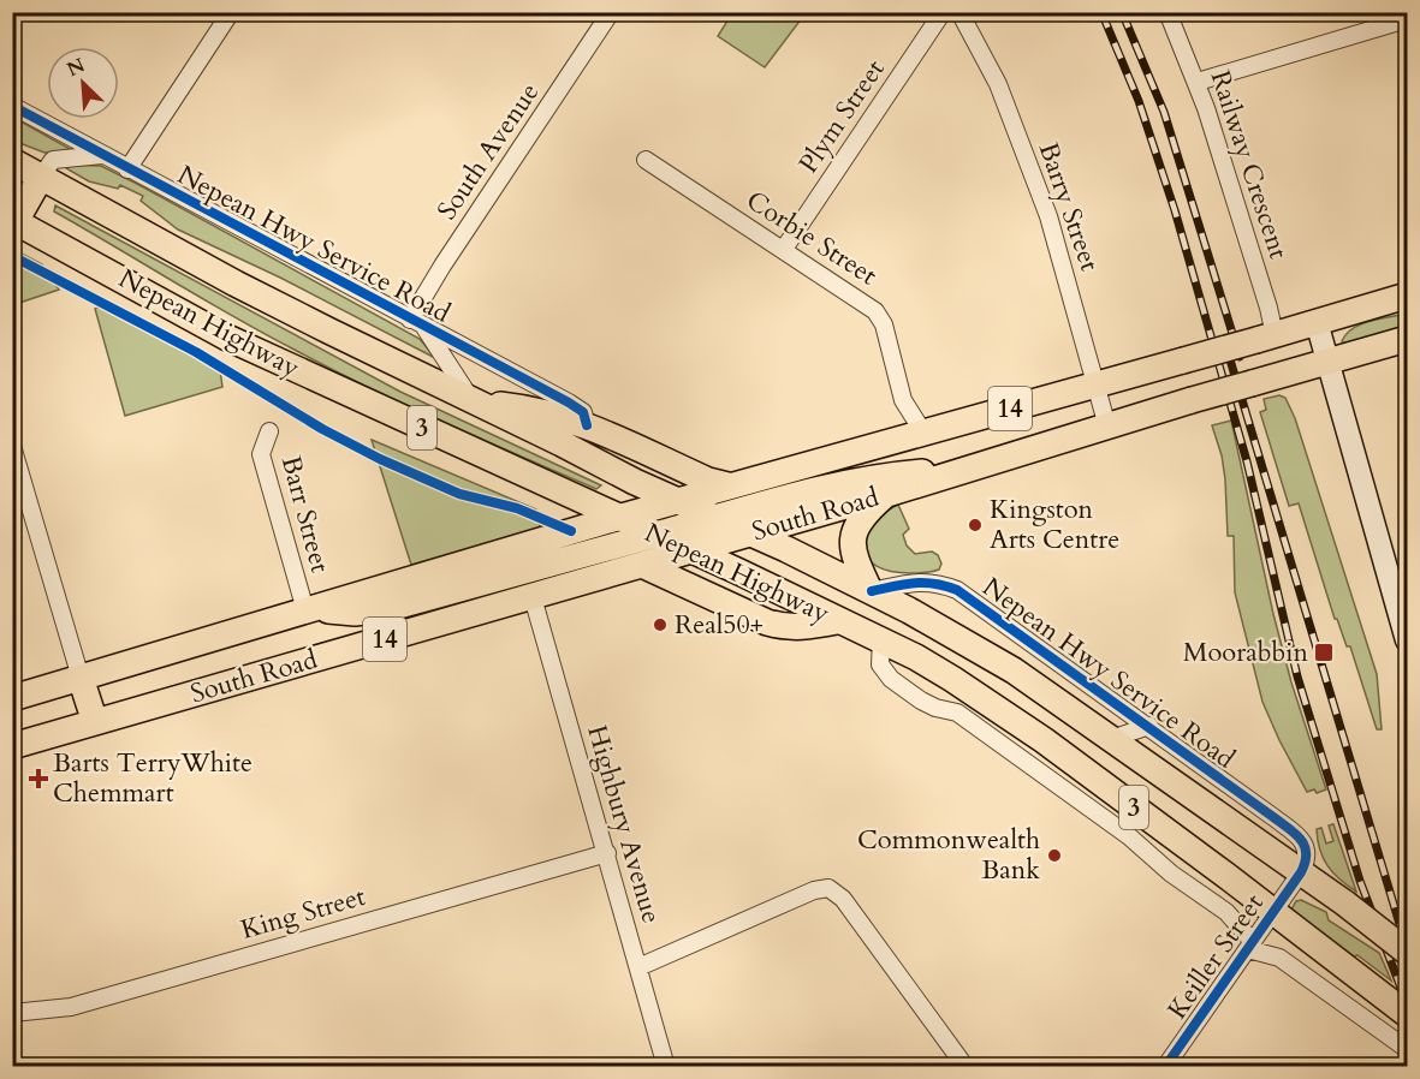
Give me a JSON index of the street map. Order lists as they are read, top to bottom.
{
  "streets": {
    "main road": [
      "Nepean Highway",
      "14",
      "3",
      "South Road"
    ],
    "street": [
      "Plym Street",
      "South Avenue",
      "Railway Crescent",
      "Barry Street",
      "Corbie Street",
      "Nepean Hwy Service Road",
      "Barr Street",
      "Highbury Avenue",
      "King Street",
      "Keiller Street"
    ]
  },
  "crossings": [
    ["Plym Street", "Corbie Street"],
    ["South Avenue", "Nepean Hwy Service Road"],
    ["Railway Crescent", "South Road"],
    ["Barry Street", "South Road"],
    ["Corbie Street", "South Road"],
    ["Nepean Hwy Service Road", "Nepean Highway"],
    ["Nepean Hwy Service Road", "Keiller Street"],
    ["Nepean Highway", "South Road"],
    ["Nepean Highway", "Keiller Street"],
    ["Barr Street", "South Road"],
    ["South Road", "Highbury Avenue"],
    ["Highbury Avenue", "King Street"]
  ],
  "places": {
    "other": ["Kingston Arts Centre", "Real50+", "Commonwealth Bank"],
    "transit": ["Moorabbin"],
    "health": ["Barts TerryWhite Chemmart"]
  },
  "north": "top left"
}
